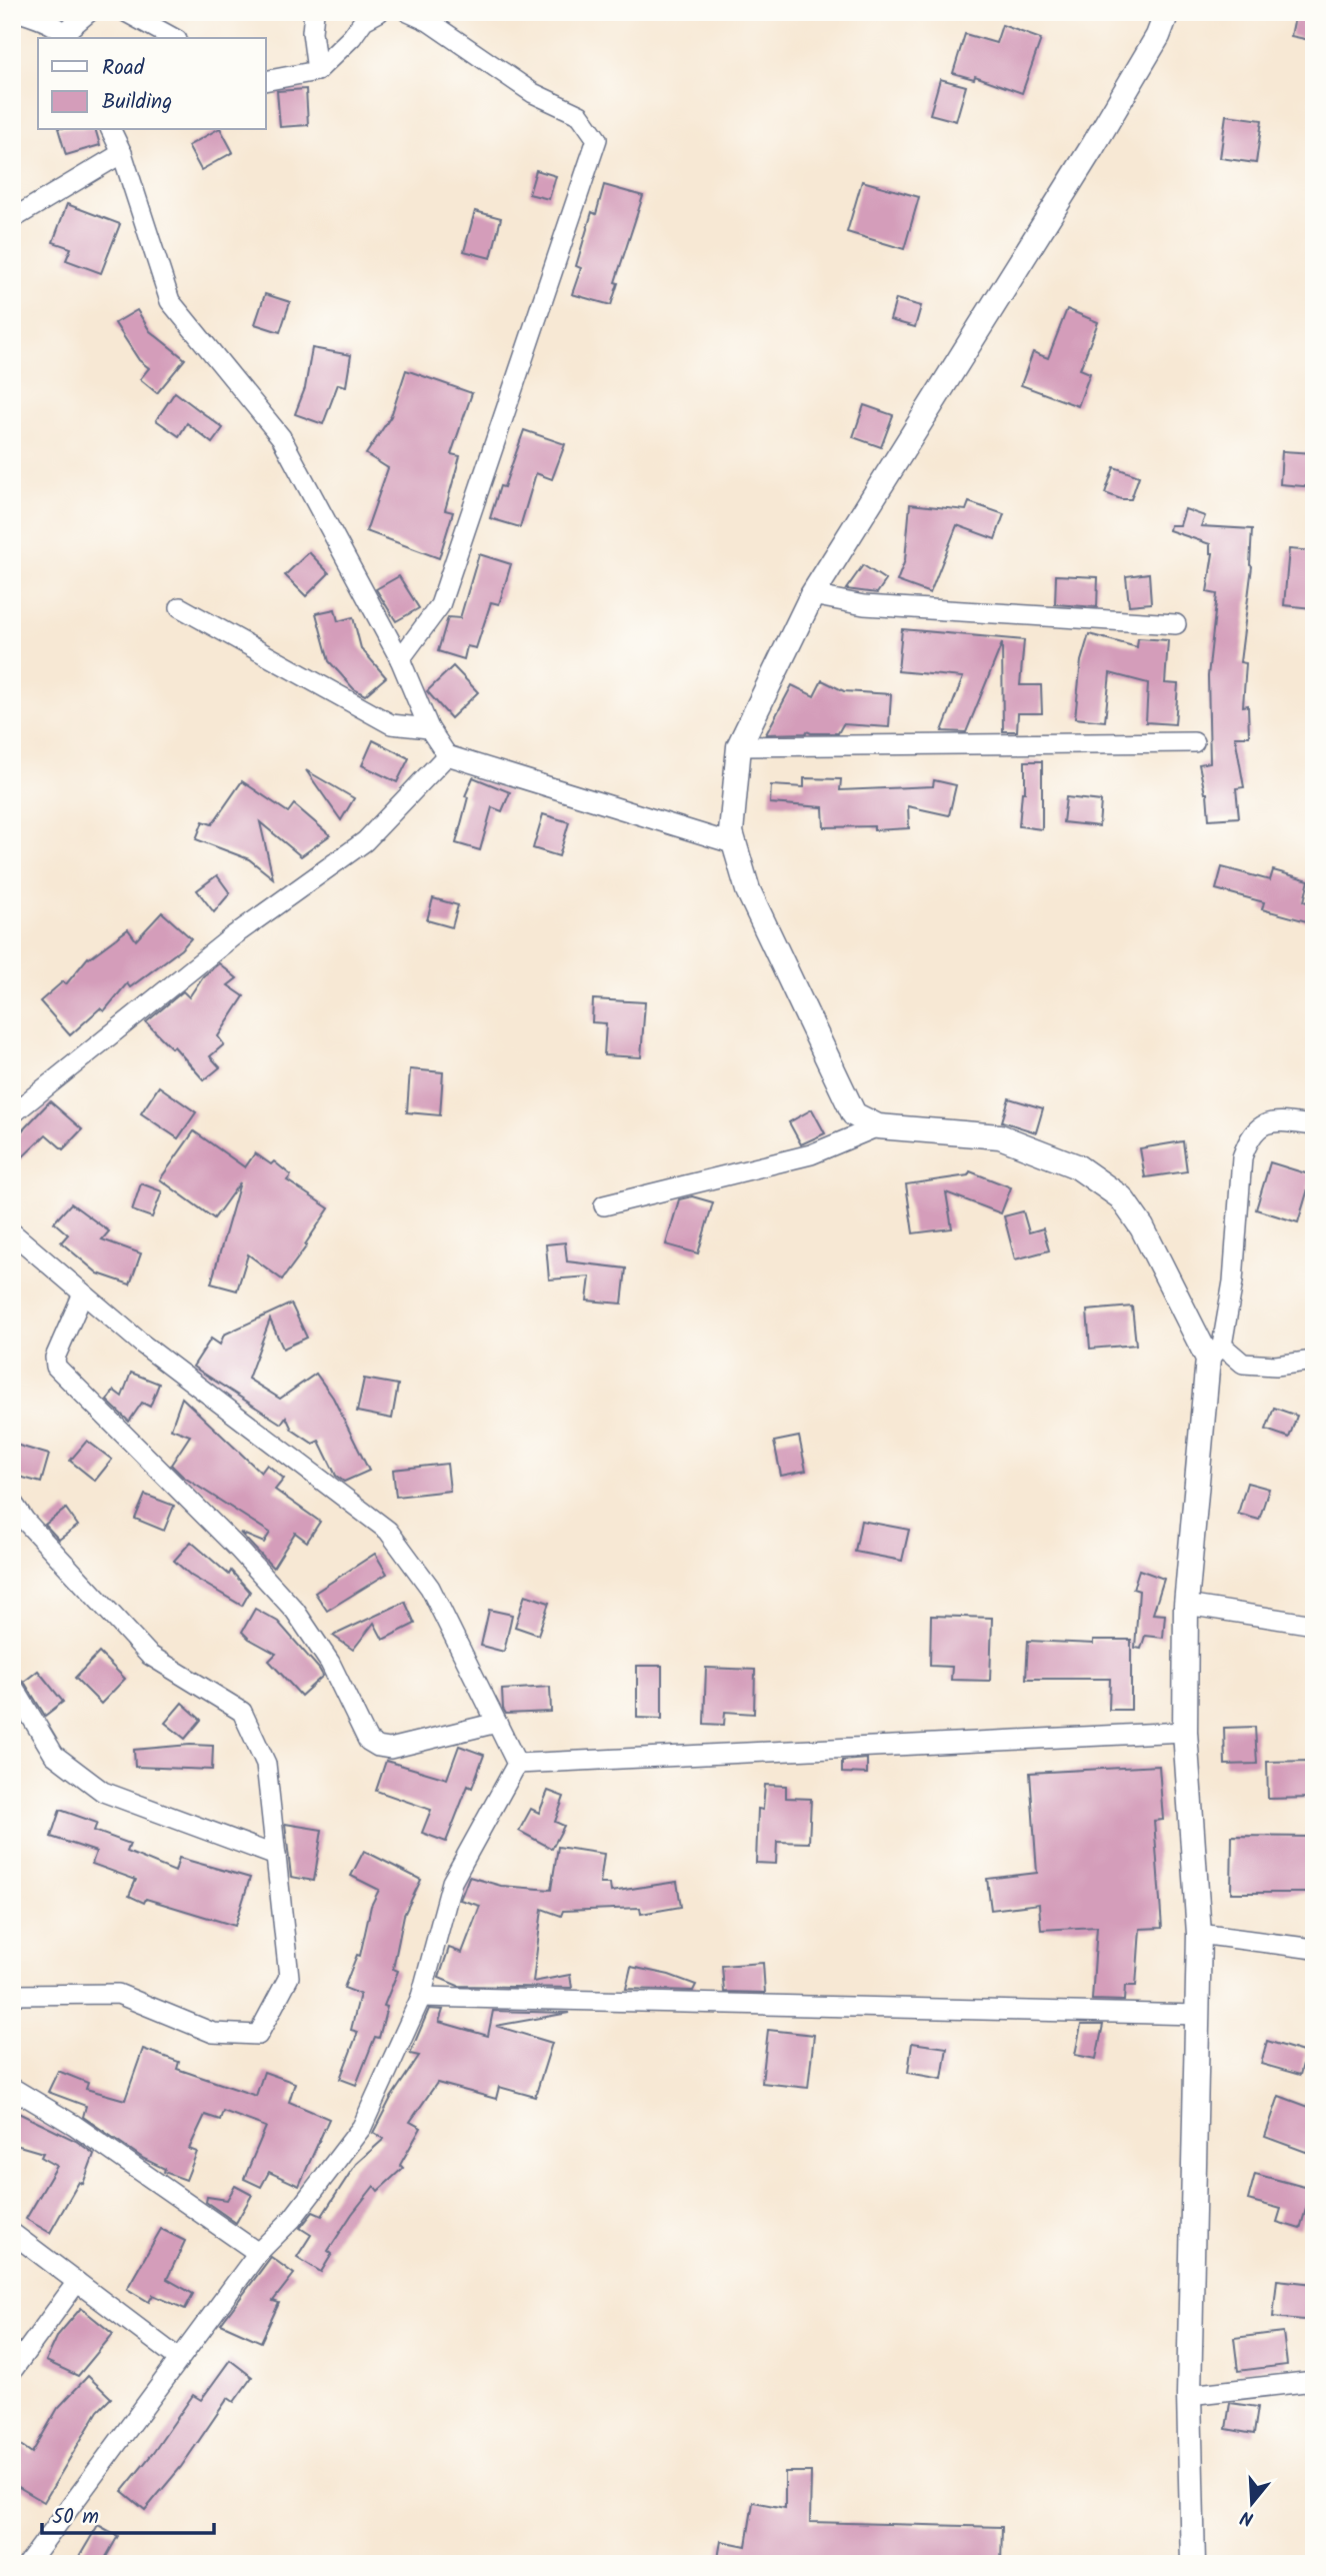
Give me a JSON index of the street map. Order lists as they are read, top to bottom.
{
  "legend": ["Road", "Building"],
  "scale_bar": "50 m",
  "north": "bottom"
}
